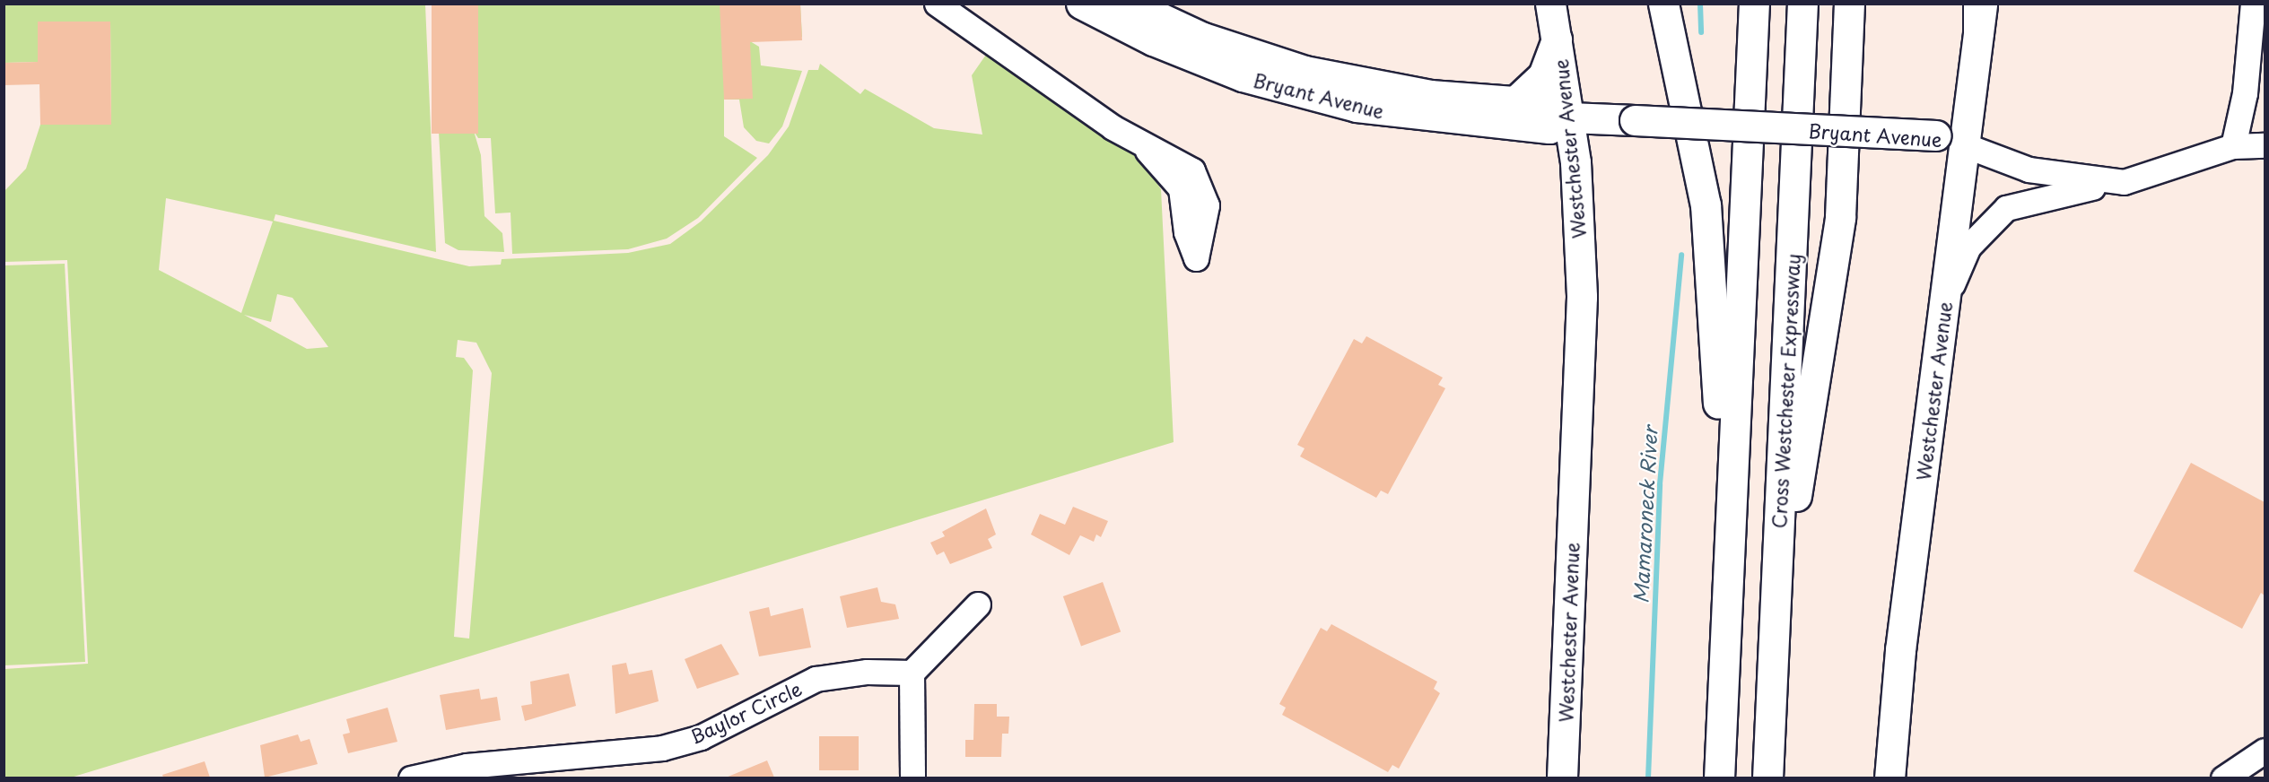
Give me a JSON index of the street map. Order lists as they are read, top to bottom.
{
  "streets": {
    "main road": ["Bryant Avenue", "Westchester Avenue", "Cross Westchester Expressway"],
    "street": ["Baylor Circle"]
  },
  "crossings": [
    ["Bryant Avenue", "Westchester Avenue"]
  ],
  "water": ["Mamaroneck River"]
}
